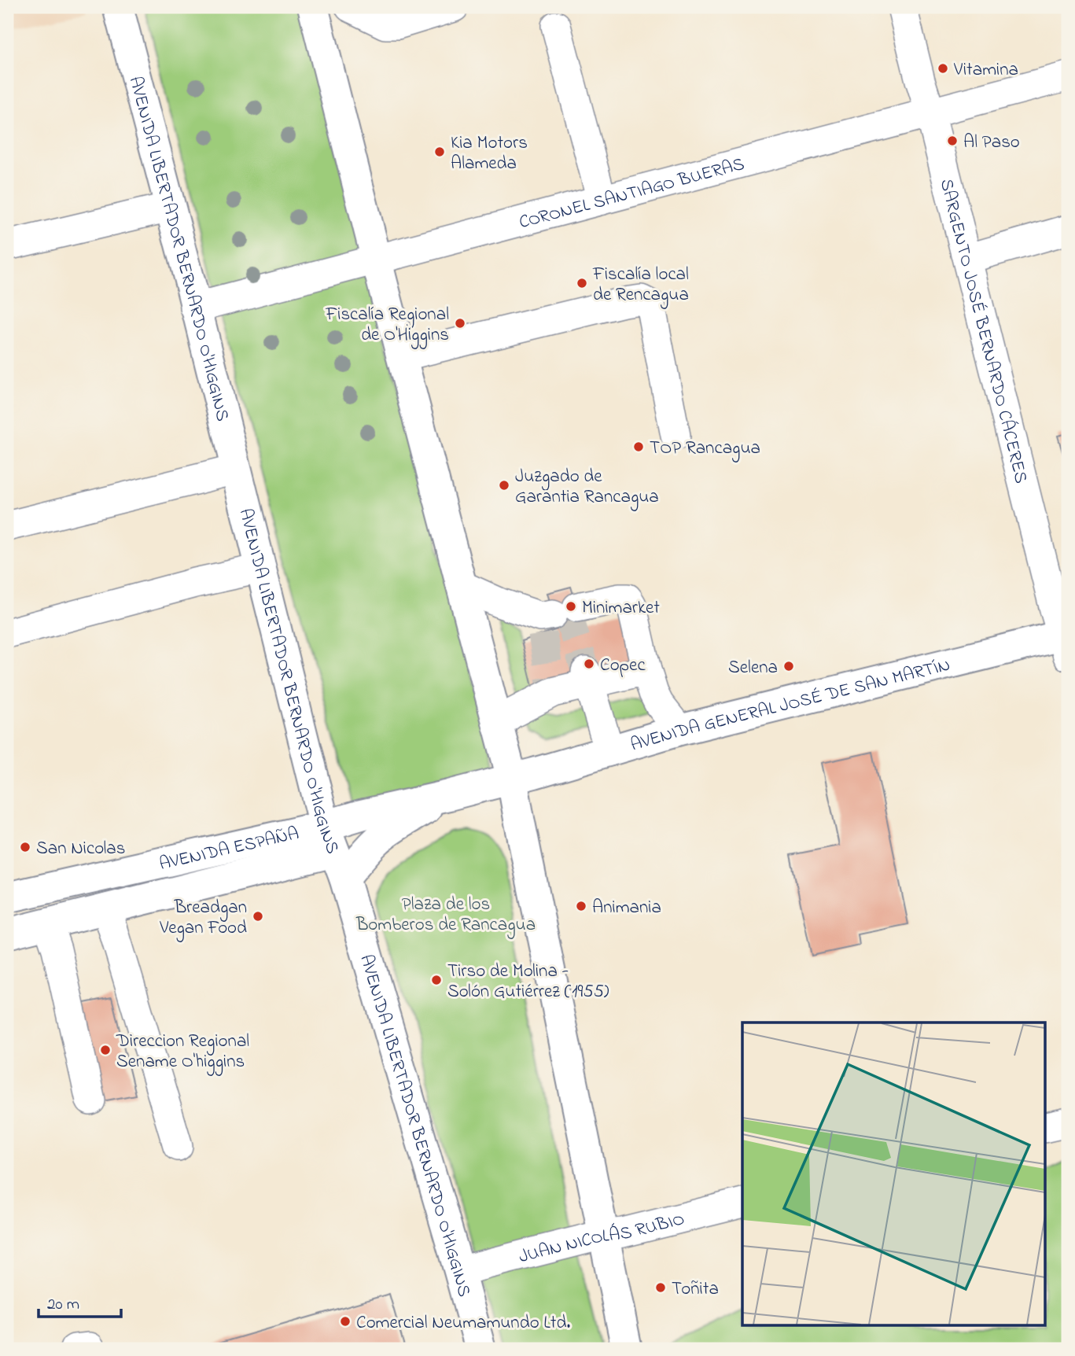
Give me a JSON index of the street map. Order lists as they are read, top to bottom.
{
  "streets": {
    "main road": ["AVENIDA LIBERTADOR BERNARDO O'HIGGINS", "AVENIDA GENERAL JOSÉ DE SAN MARTÍN", "AVENIDA ESPAÑA"],
    "street": ["CORONEL SANTIAGO BUERAS", "SARGENTO JOSÉ BERNARDO CÁCERES", "JUAN NICOLÁS RUBIO"]
  },
  "crossings": [
    ["CORONEL SANTIAGO BUERAS", "AVENIDA LIBERTADOR BERNARDO O'HIGGINS"],
    ["CORONEL SANTIAGO BUERAS", "SARGENTO JOSÉ BERNARDO CÁCERES"],
    ["AVENIDA LIBERTADOR BERNARDO O'HIGGINS", "AVENIDA ESPAÑA"],
    ["AVENIDA LIBERTADOR BERNARDO O'HIGGINS", "JUAN NICOLÁS RUBIO"],
    ["SARGENTO JOSÉ BERNARDO CÁCERES", "AVENIDA GENERAL JOSÉ DE SAN MARTÍN"],
    ["AVENIDA GENERAL JOSÉ DE SAN MARTÍN", "AVENIDA ESPAÑA"]
  ],
  "parks": ["Plaza de los Bomberos de Rancagua"],
  "places": [
    "Vitamina",
    "Al Paso",
    "Kia Motors Alameda",
    "Fiscalía local de Rencagua",
    "Fiscalía Regional de O'Higgins",
    "TOP Rancagua",
    "Juzgado de Garantia Rancagua",
    "Minimarket",
    "Copec",
    "Selena",
    "San Nicolas",
    "Animania",
    "Breadgan Vegan Food",
    "Tirso de Molina - Solón Gutiérrez (1955)",
    "Direccion Regional Sename O'higgins",
    "Toñita",
    "Comercial Neumamundo Ltd."
  ],
  "scale_bar": "20 m"
}
